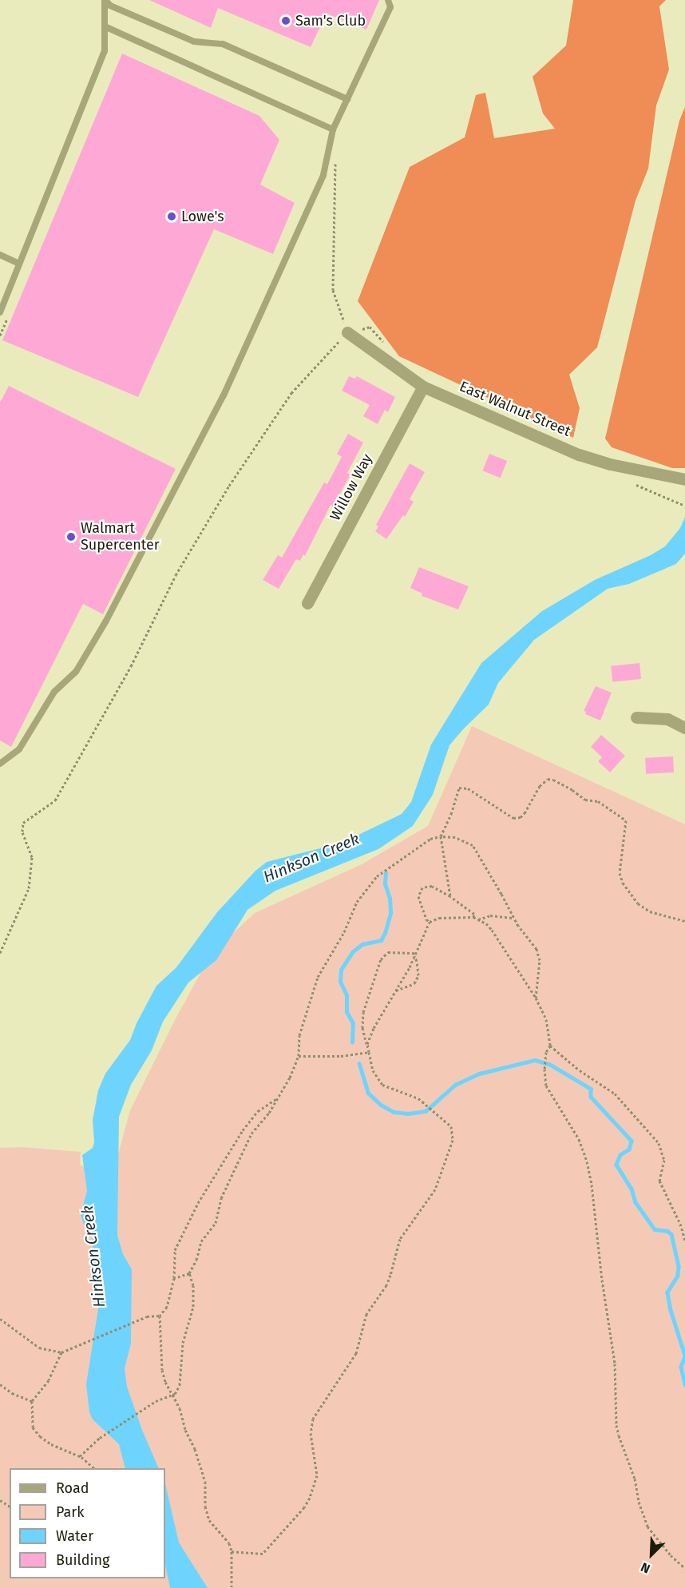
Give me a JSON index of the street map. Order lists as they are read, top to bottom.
{
  "streets": {
    "street": ["East Walnut Street", "Willow Way"]
  },
  "crossings": [
    ["East Walnut Street", "Willow Way"]
  ],
  "water": ["Hinkson Creek"],
  "places": ["Sam's Club", "Lowe's", "Walmart Supercenter"],
  "legend": [
    "Road",
    "Park",
    "Water",
    "Building"
  ],
  "north": "bottom left"
}
